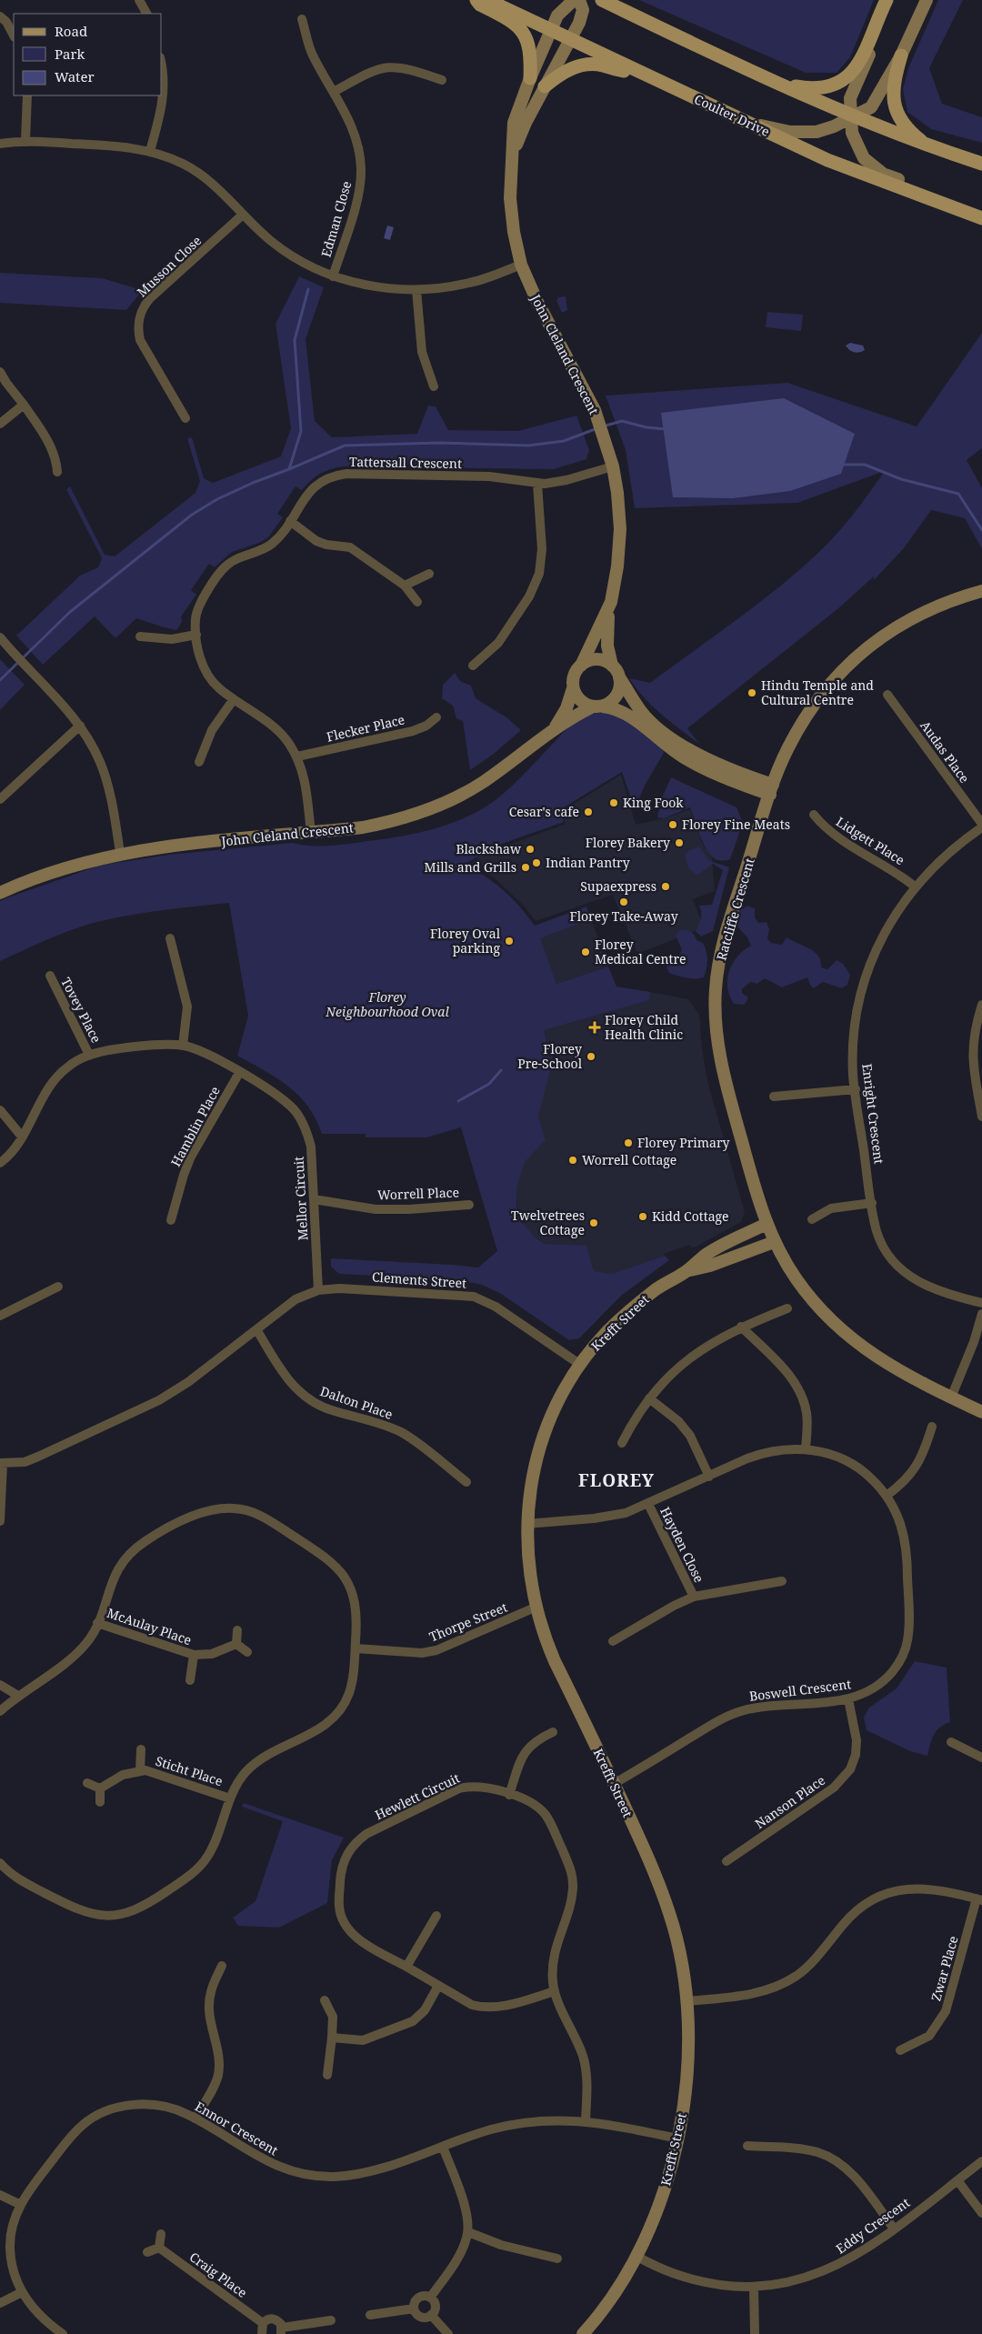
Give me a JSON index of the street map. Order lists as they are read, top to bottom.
{
  "streets": {
    "main road": ["Coulter Drive"],
    "street": [
      "Edman Close",
      "Musson Close",
      "John Cleland Crescent",
      "Tattersall Crescent",
      "Flecker Place",
      "Audas Place",
      "Lidgett Place",
      "Ratcliffe Crescent",
      "Tovey Place",
      "Enright Crescent",
      "Hamblin Place",
      "Worrell Place",
      "Mellor Circuit",
      "Clements Street",
      "Krefft Street",
      "Dalton Place",
      "Hayden Close",
      "Thorpe Street",
      "McAulay Place",
      "Boswell Crescent",
      "Sticht Place",
      "Hewlett Circuit",
      "Nanson Place",
      "Zwar Place",
      "Ennor Crescent",
      "Eddy Crescent",
      "Craig Place"
    ]
  },
  "crossings": [
    ["Coulter Drive", "John Cleland Crescent"],
    ["John Cleland Crescent", "Tattersall Crescent"],
    ["Tattersall Crescent", "Flecker Place"],
    ["Lidgett Place", "Enright Crescent"],
    ["Ratcliffe Crescent", "Krefft Street"],
    ["Tovey Place", "Mellor Circuit"],
    ["Hamblin Place", "Mellor Circuit"],
    ["Worrell Place", "Mellor Circuit"],
    ["Mellor Circuit", "Clements Street"],
    ["Clements Street", "Krefft Street"],
    ["Krefft Street", "Thorpe Street"],
    ["Krefft Street", "Boswell Crescent"],
    ["Krefft Street", "Ennor Crescent"],
    ["Krefft Street", "Eddy Crescent"],
    ["Hayden Close", "Boswell Crescent"],
    ["Boswell Crescent", "Nanson Place"],
    ["Hewlett Circuit", "Ennor Crescent"]
  ],
  "districts": ["FLOREY"],
  "parks": ["Florey Neighbourhood Oval"],
  "places": {
    "other": [
      "Hindu Temple and Cultural Centre",
      "King Fook",
      "Cesar's cafe",
      "Florey Fine Meats",
      "Florey Bakery",
      "Blackshaw",
      "Indian Pantry",
      "Mills and Grills",
      "Supaexpress",
      "Florey Take-Away",
      "Florey Oval parking",
      "Florey Medical Centre",
      "Florey Pre-School",
      "Florey Primary",
      "Worrell Cottage",
      "Kidd Cottage",
      "Twelvetrees Cottage"
    ],
    "health": ["Florey Child Health Clinic"]
  },
  "legend": ["Road", "Park", "Water"]
}
